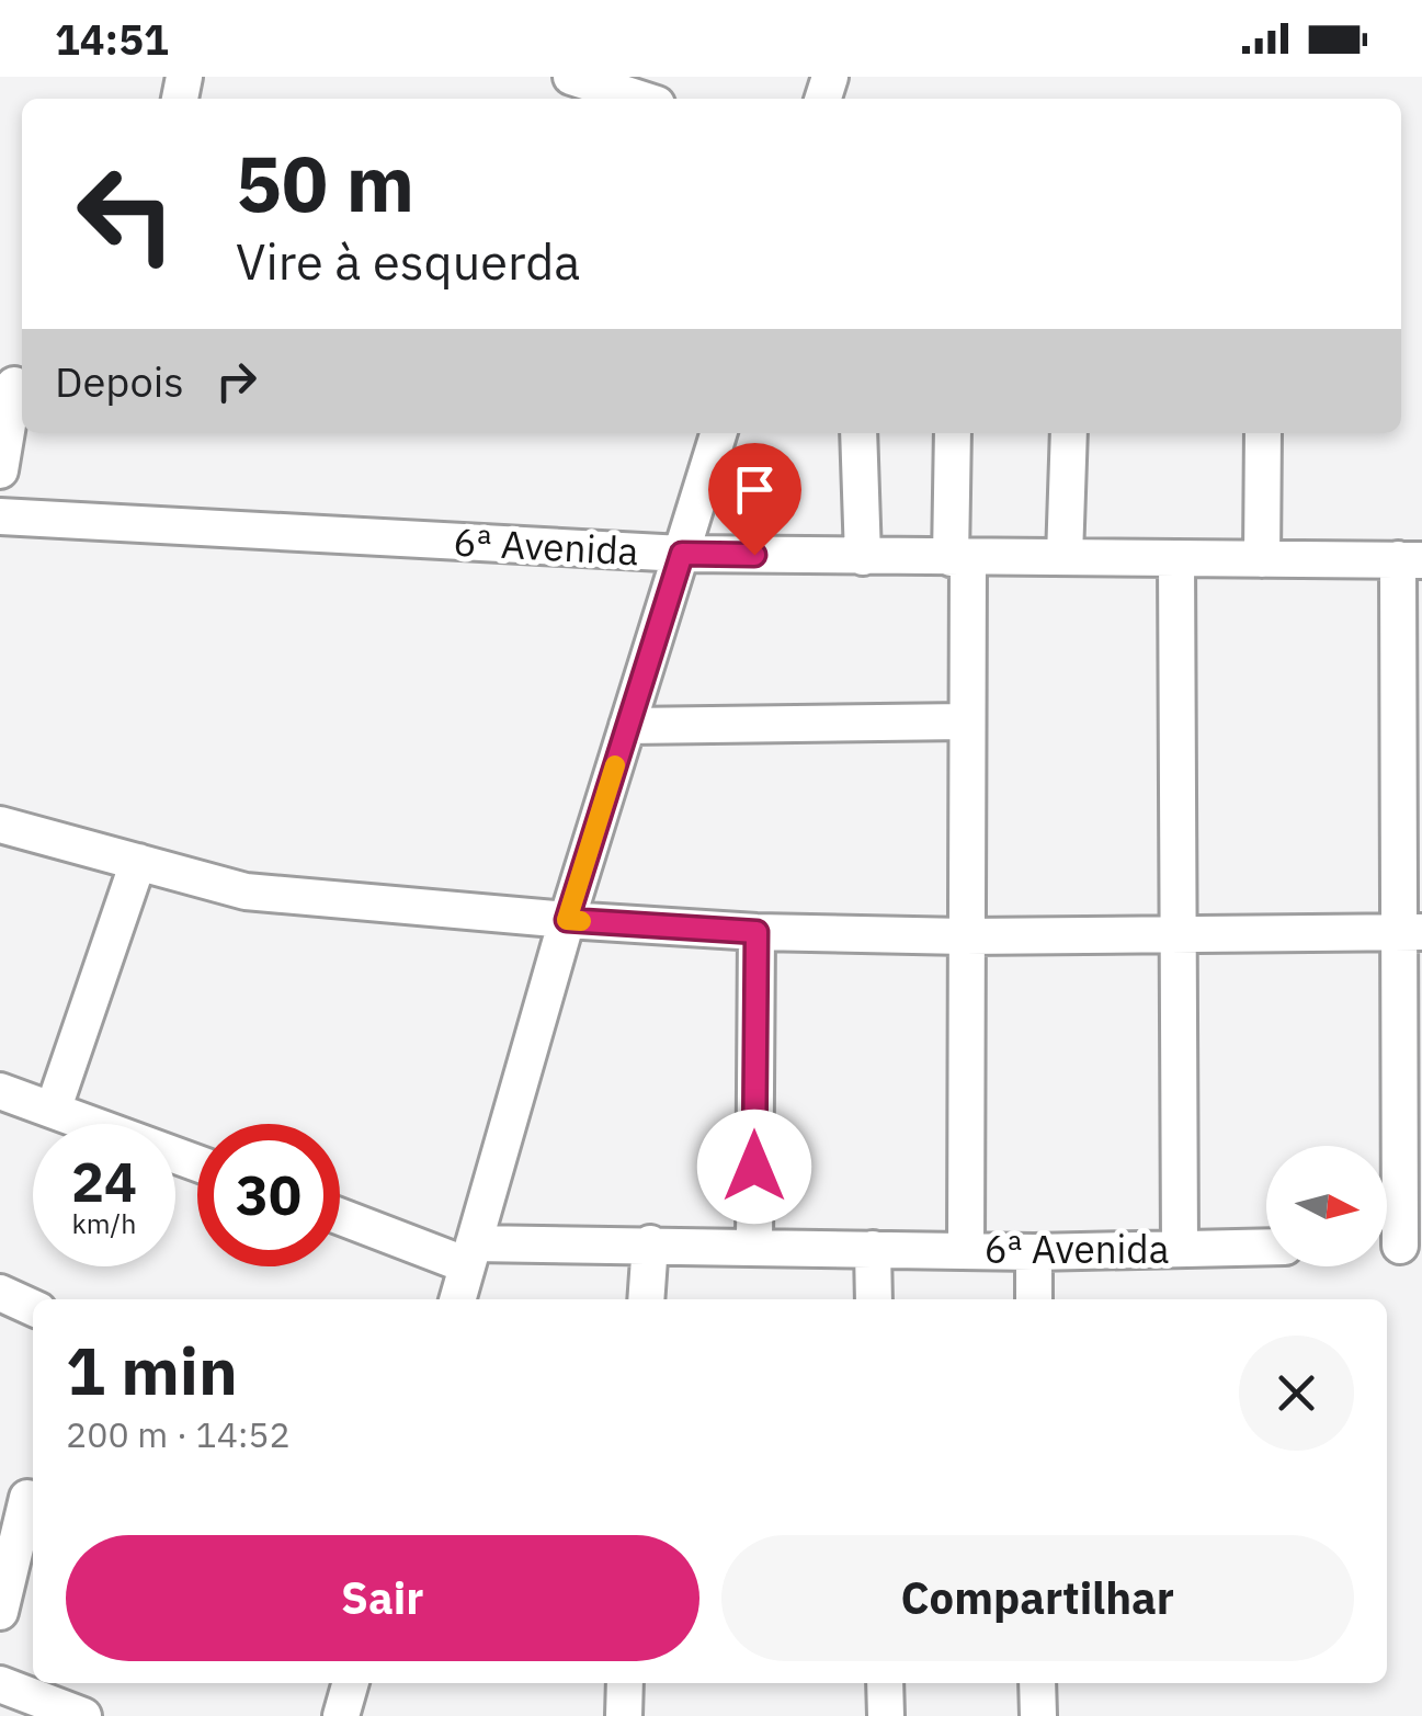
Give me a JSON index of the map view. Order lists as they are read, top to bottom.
{
  "streets": {
    "street": ["6ª Avenida"]
  },
  "north": "right",
  "page": {
    "status": "14:51",
    "turn": ["50 m", "Vire à esquerda"],
    "then": "Depois",
    "speed": "24 km/h",
    "limit": "30",
    "heading": ["1 min", "200 m · 14:52"],
    "buttons": ["Sair", "Compartilhar"]
  }
}
